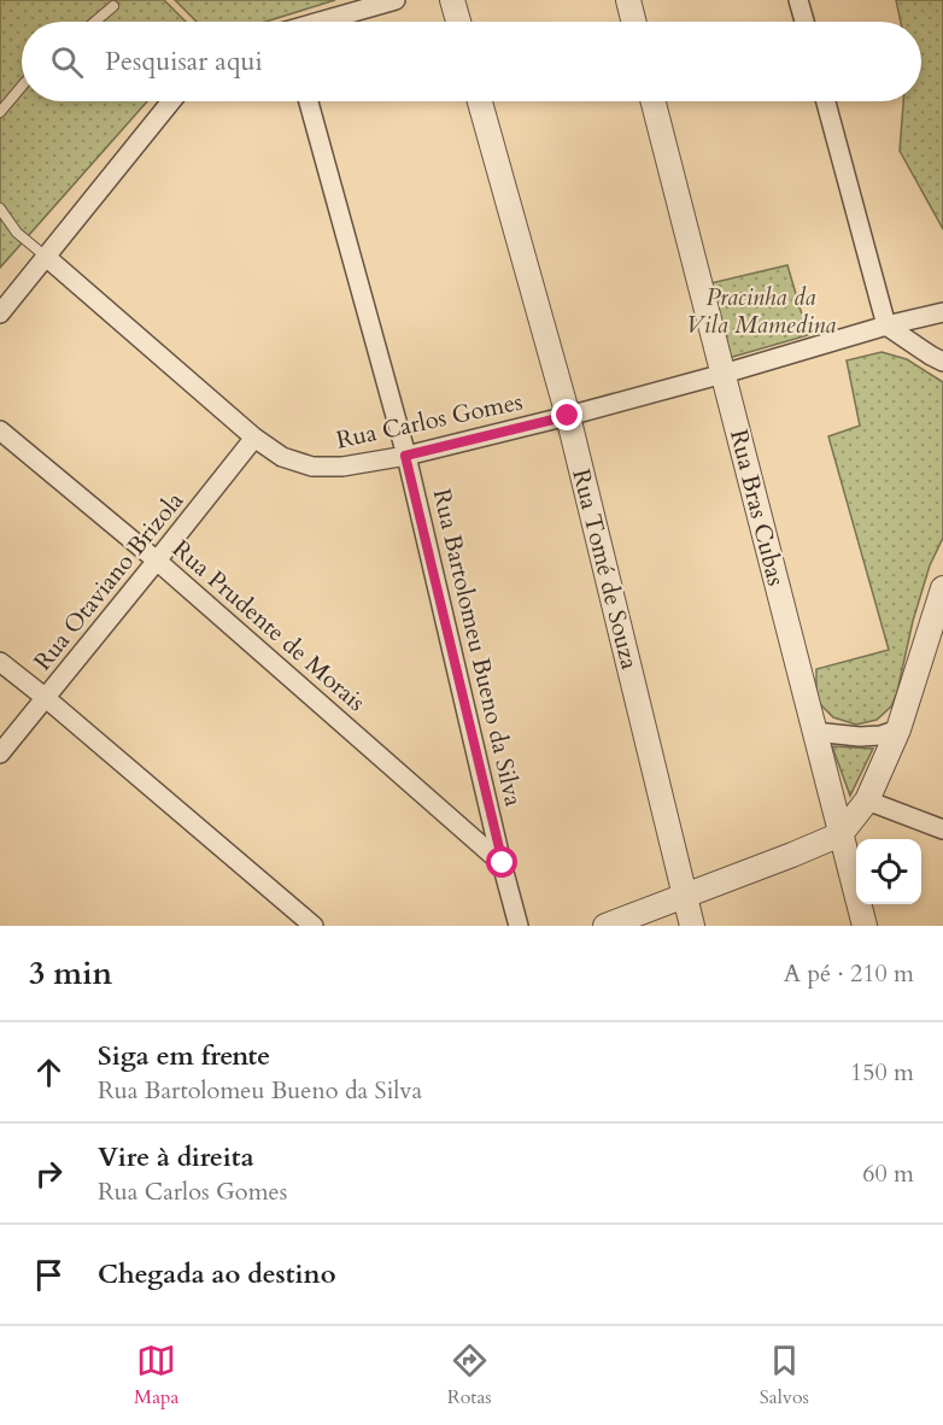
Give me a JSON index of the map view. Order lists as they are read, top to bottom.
{
  "streets": {
    "street": [
      "Rua Carlos Gomes",
      "Rua Bras Cubas",
      "Rua Tomé de Souza",
      "Rua Otaviano Brizola",
      "Rua Prudente de Morais",
      "Rua Bartolomeu Bueno da Silva"
    ]
  },
  "crossings": [
    ["Rua Carlos Gomes", "Rua Bras Cubas"],
    ["Rua Carlos Gomes", "Rua Tomé de Souza"],
    ["Rua Carlos Gomes", "Rua Otaviano Brizola"],
    ["Rua Carlos Gomes", "Rua Bartolomeu Bueno da Silva"],
    ["Rua Otaviano Brizola", "Rua Prudente de Morais"],
    ["Rua Prudente de Morais", "Rua Bartolomeu Bueno da Silva"]
  ],
  "parks": ["Pracinha da Vila Mamedina"],
  "page": {
    "search": "Pesquisar aqui",
    "heading": ["3 min", "A pé · 210 m"],
    "list": [
      ["Siga em frente", "Rua Bartolomeu Bueno da Silva", "150 m"],
      ["Vire à direita", "Rua Carlos Gomes", "60 m"],
      "Chegada ao destino"
    ],
    "nav": ["Mapa", "Rotas", "Salvos"]
  }
}
